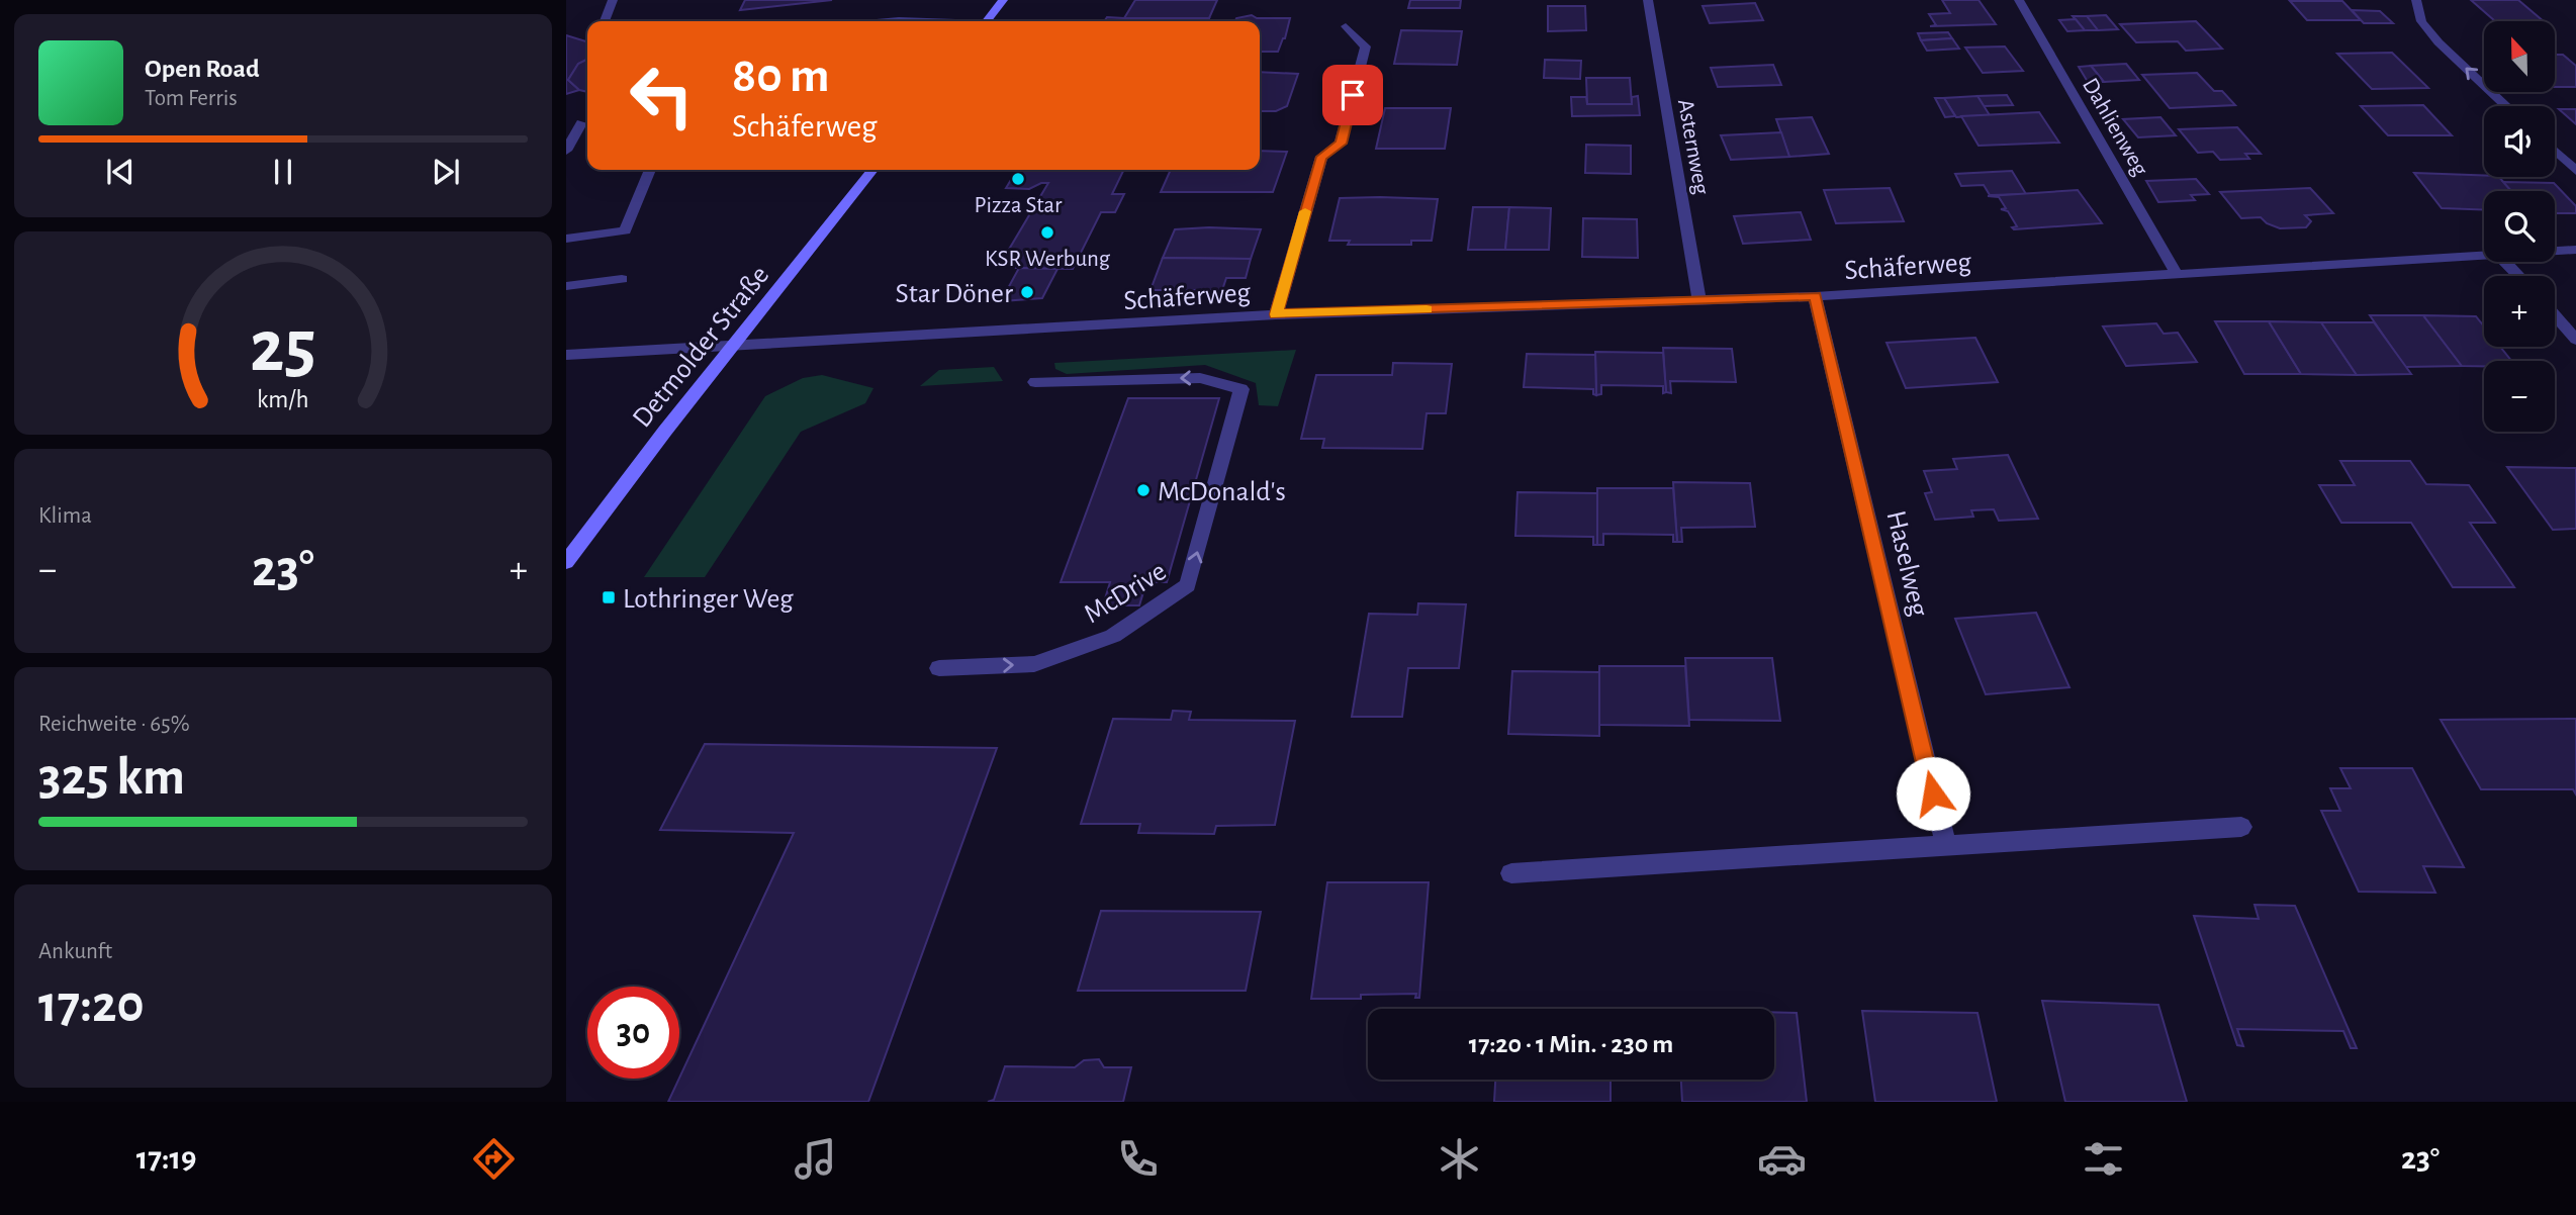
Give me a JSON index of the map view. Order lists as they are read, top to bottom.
{
  "streets": {
    "main road": ["Detmolder Straße"],
    "street": [
      "Dahlienweg",
      "Asternweg",
      "Schäferweg",
      "Haselweg",
      "McDrive"
    ]
  },
  "crossings": [
    ["Dahlienweg", "Schäferweg"],
    ["Asternweg", "Schäferweg"],
    ["Schäferweg", "Detmolder Straße"],
    ["Schäferweg", "Haselweg"]
  ],
  "places": {
    "other": [
      "Pizza Star",
      "KSR Werbung",
      "Star Döner",
      "McDonald's"
    ],
    "transit": ["Lothringer Weg"]
  },
  "north": "top",
  "page": {
    "map_buttons": ["+", "−"],
    "turn": ["80 m", "Schäferweg"],
    "song": ["Open Road", "Tom Ferris"],
    "tile": [
      "Klima",
      ["Reichweite · 65%", "325 km"],
      ["Ankunft", "17:20"]
    ],
    "heat": ["−", "23°", "+"],
    "limit": "30",
    "trip": "17:20 · 1 Min. · 230 m",
    "tabs": ["17:19", "23°"],
    "gauge": ["25", "km/h"]
  }
}
